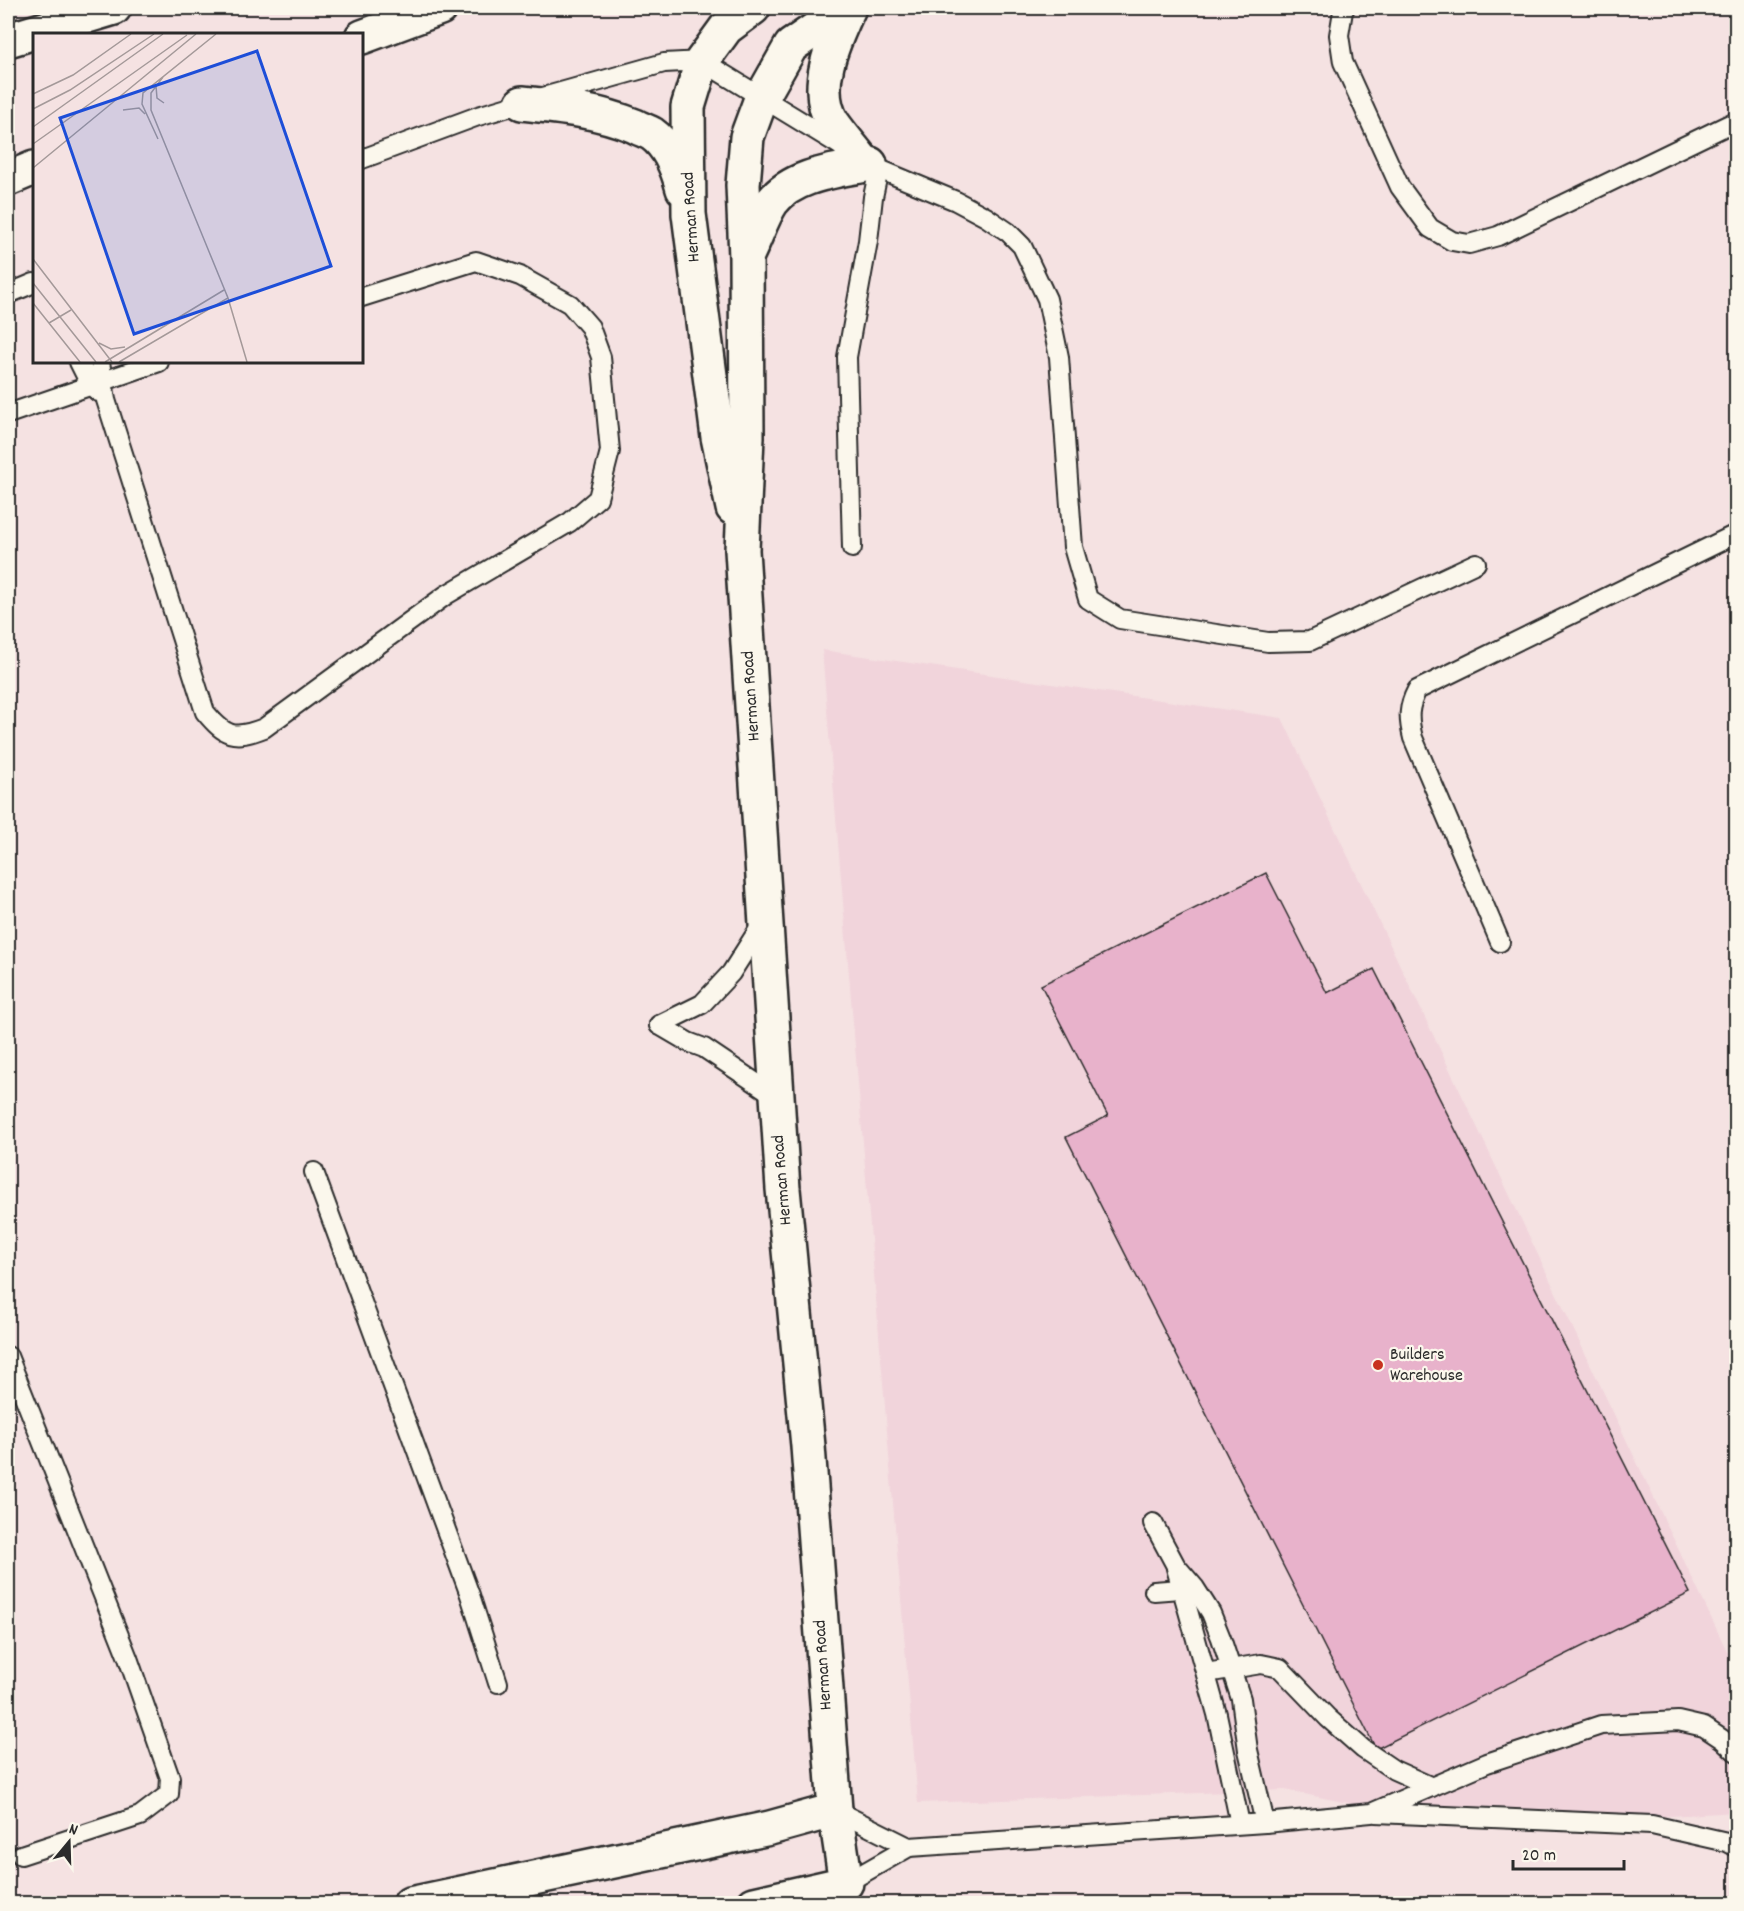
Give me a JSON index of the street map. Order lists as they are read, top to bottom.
{
  "streets": {
    "main road": ["Herman Road"]
  },
  "places": ["Builders Warehouse"],
  "scale_bar": "20 m",
  "north": "top"
}
